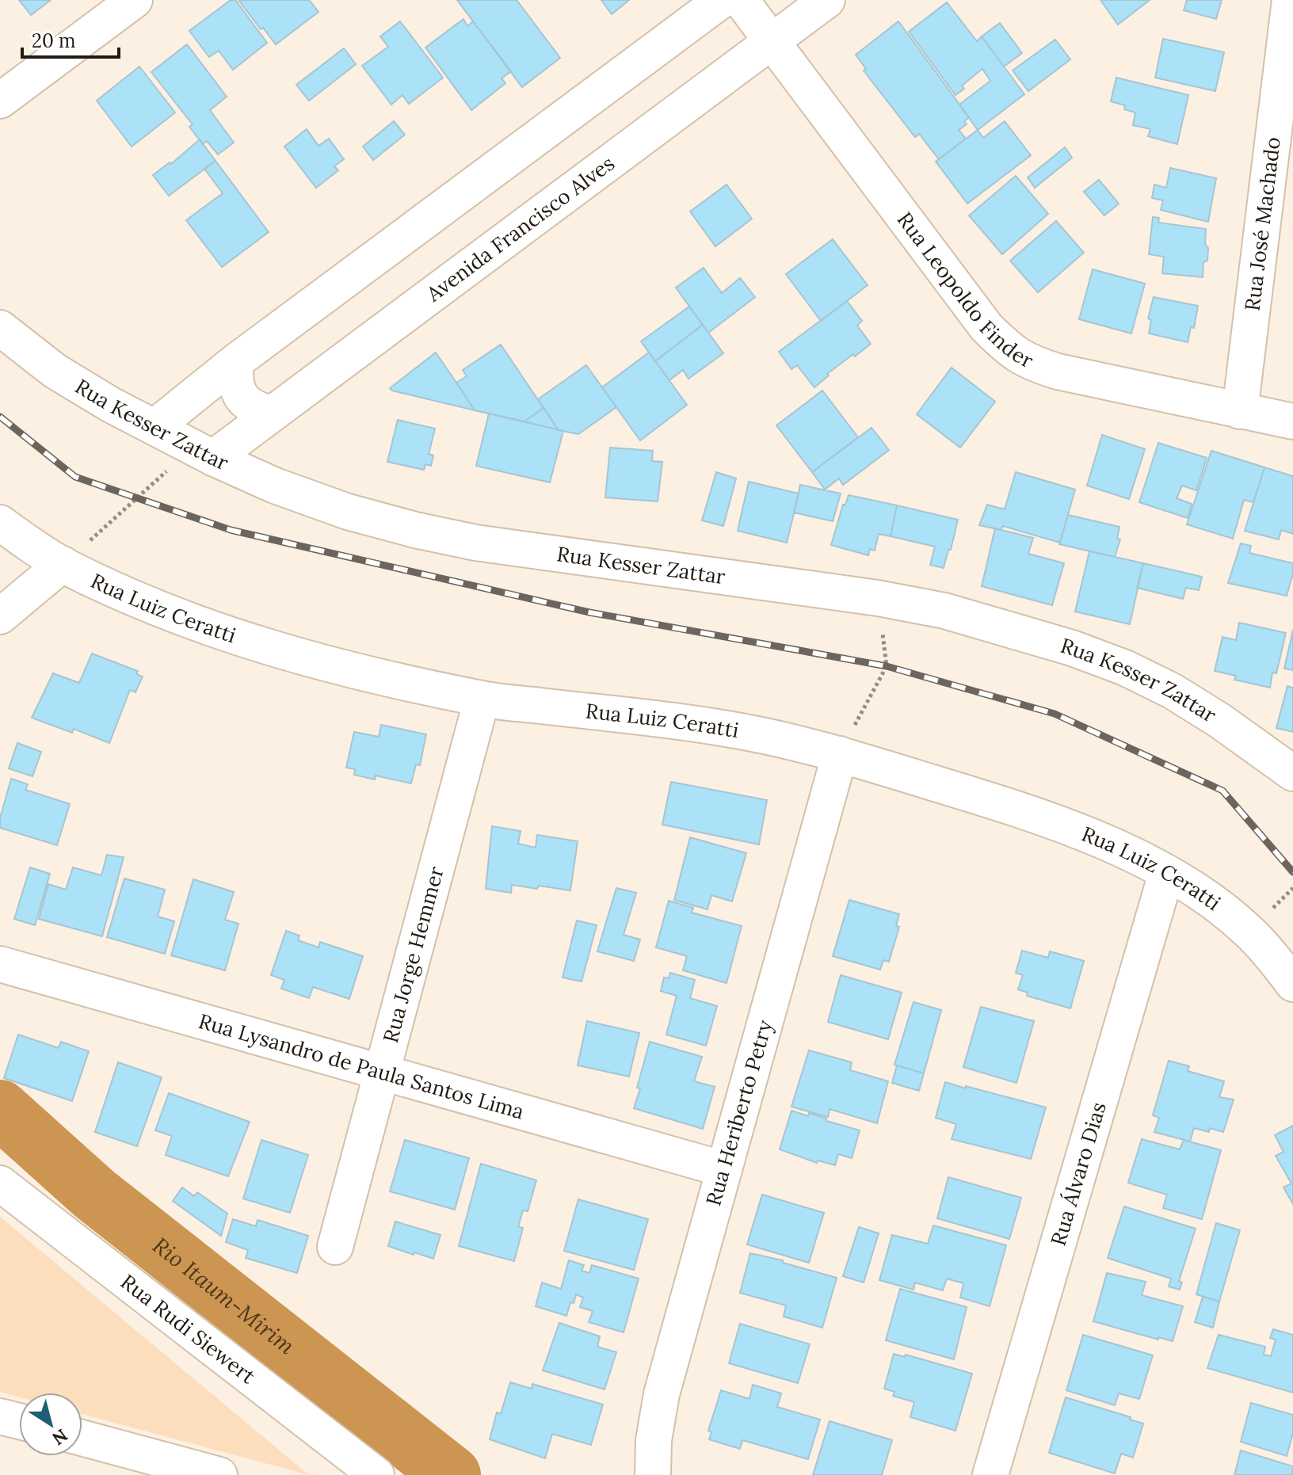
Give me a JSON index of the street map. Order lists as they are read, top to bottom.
{
  "streets": {
    "street": [
      "Rua José Machado",
      "Avenida Francisco Alves",
      "Rua Leopoldo Finder",
      "Rua Kesser Zattar",
      "Rua Luiz Ceratti",
      "Rua Jorge Hemmer",
      "Rua Lysandro de Paula Santos Lima",
      "Rua Heriberto Petry",
      "Rua Álvaro Dias",
      "Rua Rudi Siewert"
    ]
  },
  "crossings": [
    ["Rua José Machado", "Rua Leopoldo Finder"],
    ["Avenida Francisco Alves", "Rua Leopoldo Finder"],
    ["Avenida Francisco Alves", "Rua Kesser Zattar"],
    ["Rua Luiz Ceratti", "Rua Jorge Hemmer"],
    ["Rua Luiz Ceratti", "Rua Heriberto Petry"],
    ["Rua Luiz Ceratti", "Rua Álvaro Dias"],
    ["Rua Jorge Hemmer", "Rua Lysandro de Paula Santos Lima"],
    ["Rua Lysandro de Paula Santos Lima", "Rua Heriberto Petry"]
  ],
  "water": ["Rio Itaum-Mirim"],
  "scale_bar": "20 m",
  "north": "bottom right"
}
